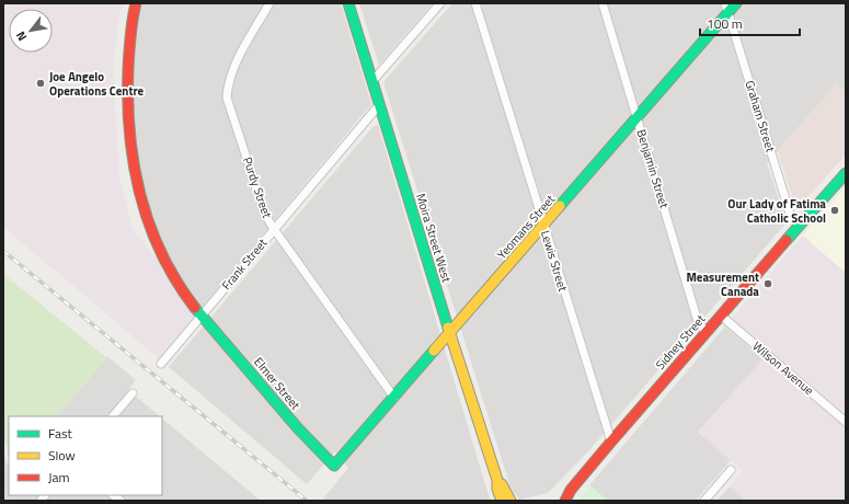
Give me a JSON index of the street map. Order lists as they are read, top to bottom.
{
  "streets": {
    "street": [
      "Graham Street",
      "Benjamin Street",
      "Purdy Street",
      "Yeomans Street",
      "Moira Street West",
      "Lewis Street",
      "Frank Street",
      "Sidney Street",
      "Wilson Avenue",
      "Elmer Street"
    ]
  },
  "crossings": [
    ["Graham Street", "Yeomans Street"],
    ["Graham Street", "Sidney Street"],
    ["Benjamin Street", "Yeomans Street"],
    ["Benjamin Street", "Sidney Street"],
    ["Purdy Street", "Yeomans Street"],
    ["Purdy Street", "Frank Street"],
    ["Yeomans Street", "Moira Street West"],
    ["Yeomans Street", "Lewis Street"],
    ["Yeomans Street", "Elmer Street"],
    ["Moira Street West", "Frank Street"],
    ["Lewis Street", "Sidney Street"],
    ["Frank Street", "Elmer Street"],
    ["Sidney Street", "Wilson Avenue"]
  ],
  "places": ["Joe Angelo Operations Centre", "Our Lady of Fatima Catholic School", "Measurement Canada"],
  "legend": ["Fast", "Slow", "Jam"],
  "scale_bar": "100 m",
  "north": "bottom left"
}
